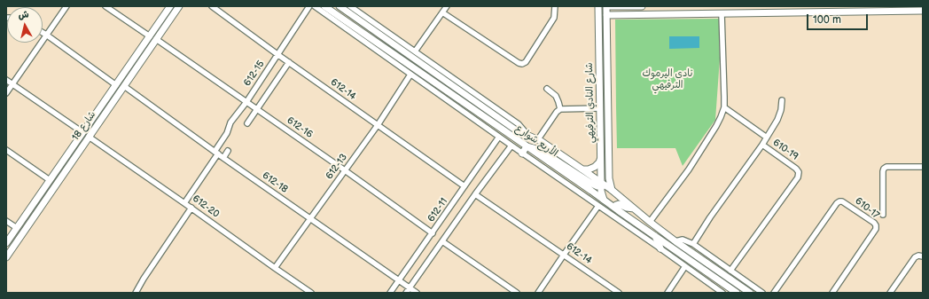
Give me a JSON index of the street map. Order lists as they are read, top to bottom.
{
  "streets": {
    "street": [
      "612-15",
      "612-14",
      "شارع النادي الترفيهي",
      "شارع 18",
      "612-16",
      "الأربع شوارع",
      "610-19",
      "612-13",
      "612-18",
      "612-20",
      "610-17",
      "612-11"
    ]
  },
  "crossings": [
    ["612-15", "612-14"],
    ["612-15", "612-16"],
    ["612-15", "612-18"],
    ["612-15", "612-20"],
    ["612-14", "612-13"],
    ["612-14", "612-11"],
    ["شارع النادي الترفيهي", "الأربع شوارع"],
    ["شارع 18", "612-16"],
    ["شارع 18", "612-18"],
    ["شارع 18", "612-20"],
    ["612-16", "612-13"],
    ["612-16", "612-11"],
    ["612-13", "612-18"],
    ["612-13", "612-20"],
    ["612-18", "612-11"]
  ],
  "parks": ["نادي اليرموك الترفيهي"],
  "scale_bar": "100 m",
  "north": "top"
}
